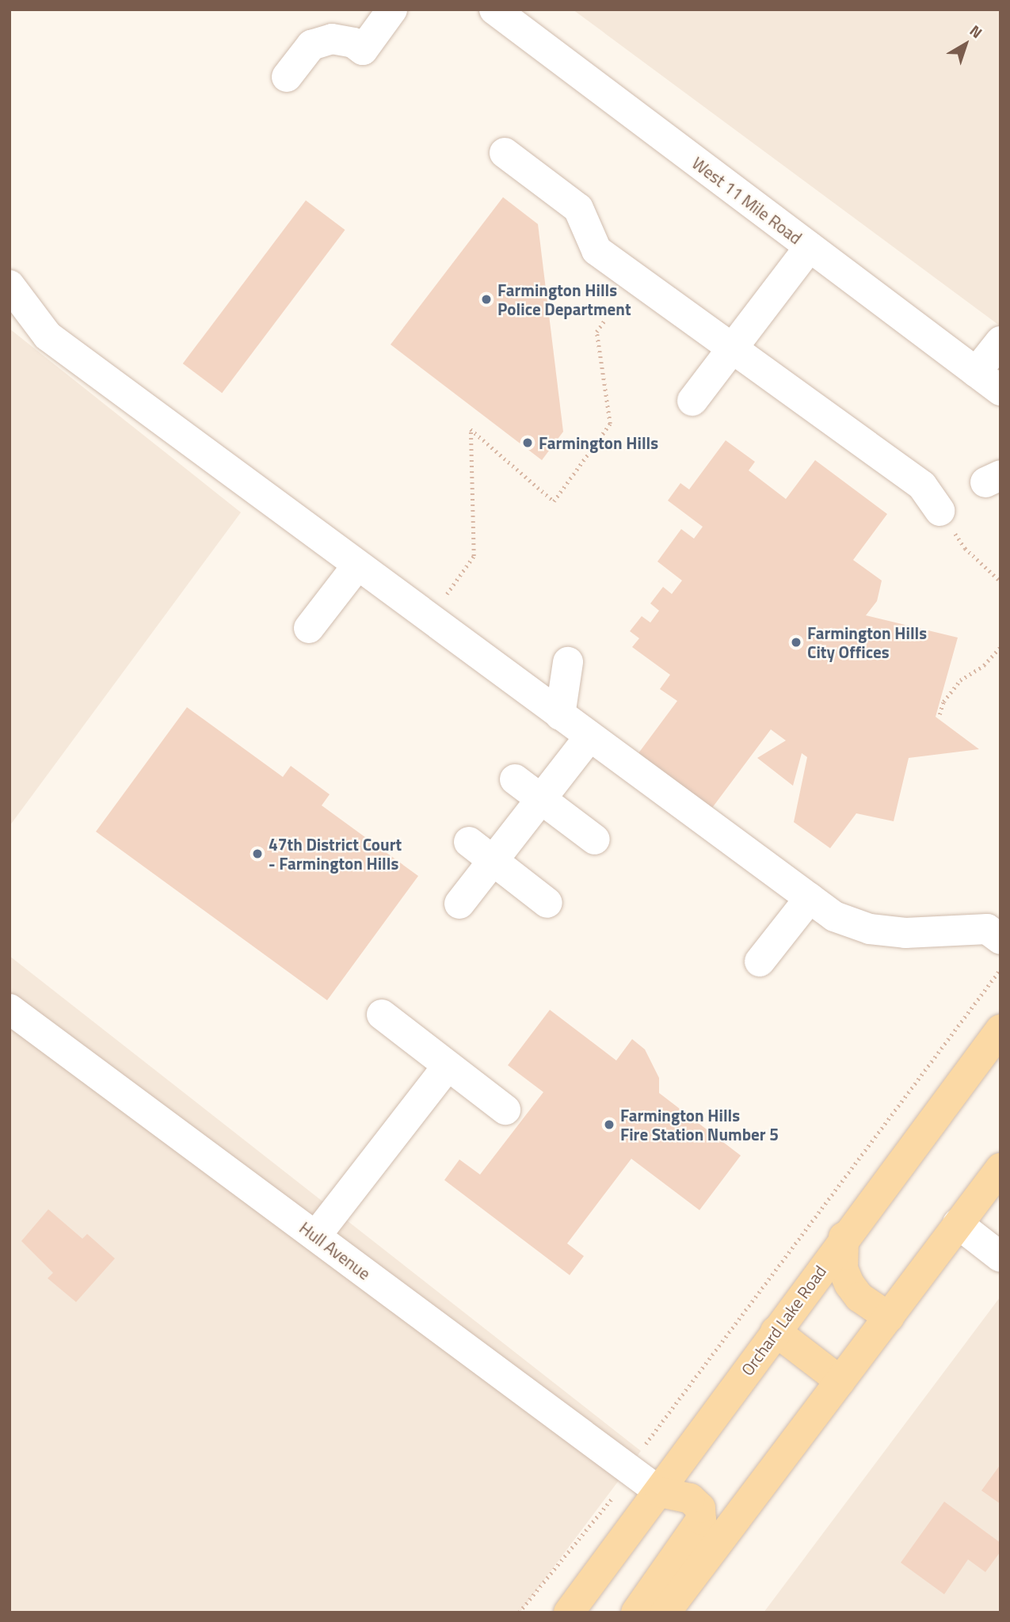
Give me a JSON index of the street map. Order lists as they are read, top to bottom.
{
  "streets": {
    "main road": ["Orchard Lake Road"],
    "street": ["West 11 Mile Road", "Hull Avenue"]
  },
  "crossings": [
    ["Hull Avenue", "Orchard Lake Road"]
  ],
  "places": [
    "Farmington Hills Police Department",
    "Farmington Hills",
    "Farmington Hills City Offices",
    "47th District Court - Farmington Hills",
    "Farmington Hills Fire Station Number 5"
  ],
  "north": "top right"
}
